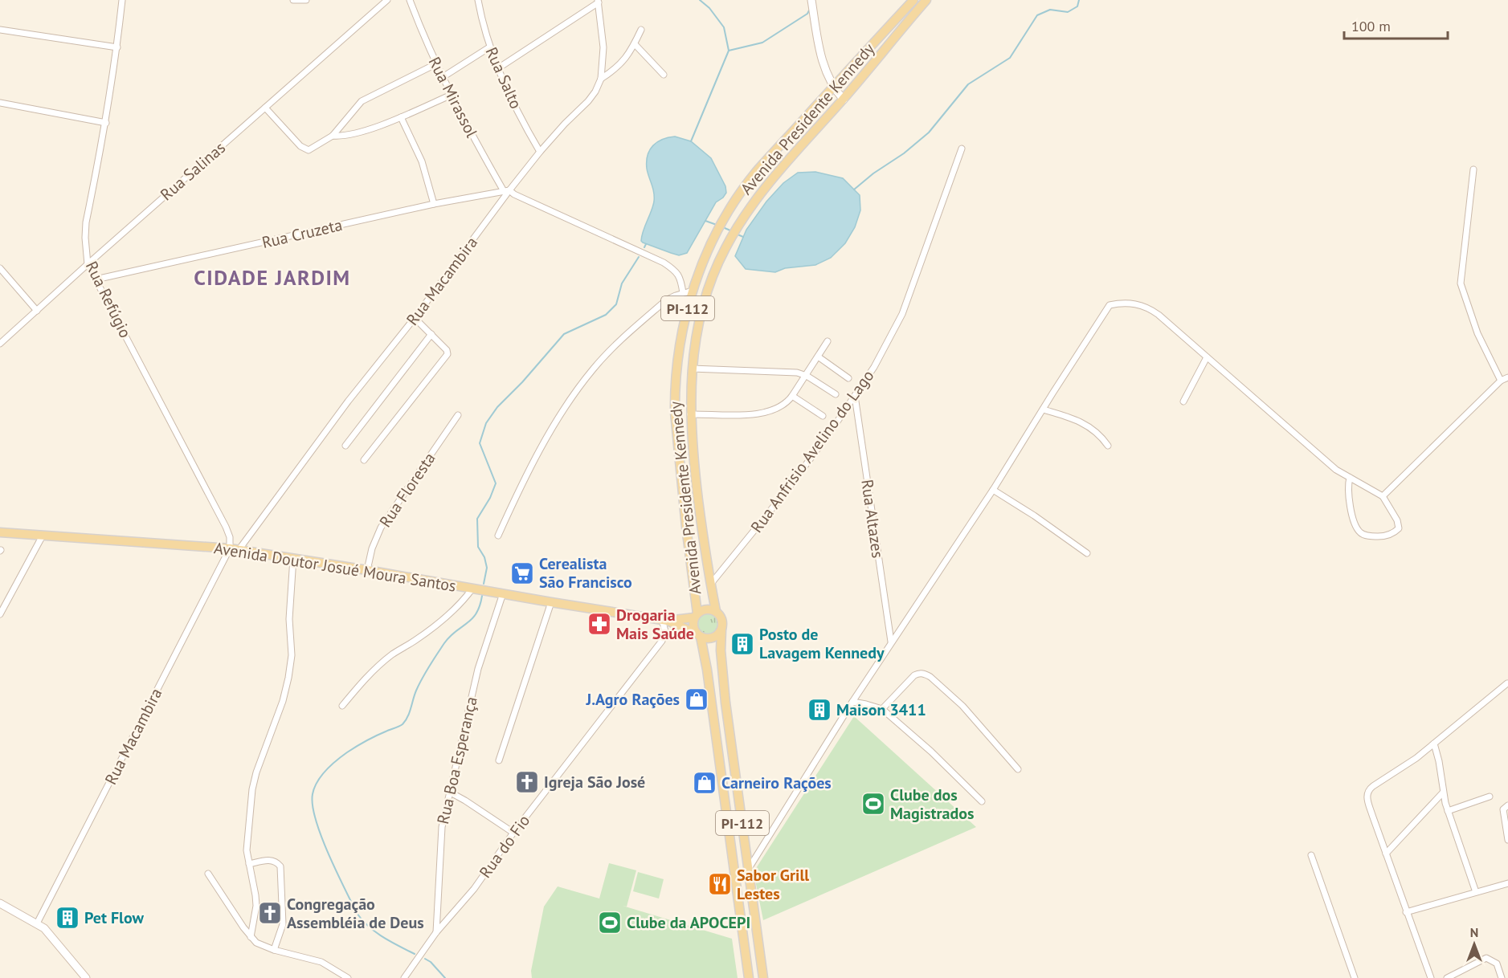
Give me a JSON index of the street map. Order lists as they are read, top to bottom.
{
  "streets": {
    "main road": ["Avenida Presidente Kennedy", "PI-112", "Avenida Doutor Josué Moura Santos"],
    "street": [
      "Rua Salto",
      "Rua Mirassol",
      "Rua Salinas",
      "Rua Cruzeta",
      "Rua Macambira",
      "Rua Refúgio",
      "Rua Anfrisio Avelino do Lago",
      "Rua Floresta",
      "Rua Altazes",
      "Rua Boa Esperança",
      "Rua do Fio"
    ]
  },
  "crossings": [
    ["Rua Salto", "Rua Macambira"],
    ["Rua Mirassol", "Rua Cruzeta"],
    ["Rua Mirassol", "Rua Macambira"],
    ["Avenida Presidente Kennedy", "Rua Anfrisio Avelino do Lago"],
    ["Rua Salinas", "Rua Refúgio"],
    ["Rua Cruzeta", "Rua Macambira"],
    ["Rua Cruzeta", "Rua Refúgio"],
    ["Rua Macambira", "Rua Refúgio"],
    ["Rua Macambira", "Avenida Doutor Josué Moura Santos"],
    ["Rua Refúgio", "Avenida Doutor Josué Moura Santos"],
    ["Rua Anfrisio Avelino do Lago", "Rua Altazes"],
    ["Rua Floresta", "Avenida Doutor Josué Moura Santos"],
    ["Avenida Doutor Josué Moura Santos", "Rua Boa Esperança"],
    ["Avenida Doutor Josué Moura Santos", "Rua do Fio"],
    ["Rua Boa Esperança", "Rua do Fio"]
  ],
  "districts": ["CIDADE JARDIM"],
  "places": {
    "supermarket": ["Cerealista São Francisco"],
    "pharmacy": ["Drogaria Mais Saúde"],
    "building": ["Posto de Lavagem Kennedy", "Maison 3411", "Pet Flow"],
    "shop": ["J.Agro Rações", "Carneiro Rações"],
    "church": ["Igreja São José", "Congregação Assembléia de Deus"],
    "sports": ["Clube dos Magistrados", "Clube da APOCEPI"],
    "restaurant": ["Sabor Grill Lestes"]
  },
  "scale_bar": "100 m",
  "north": "top"
}
